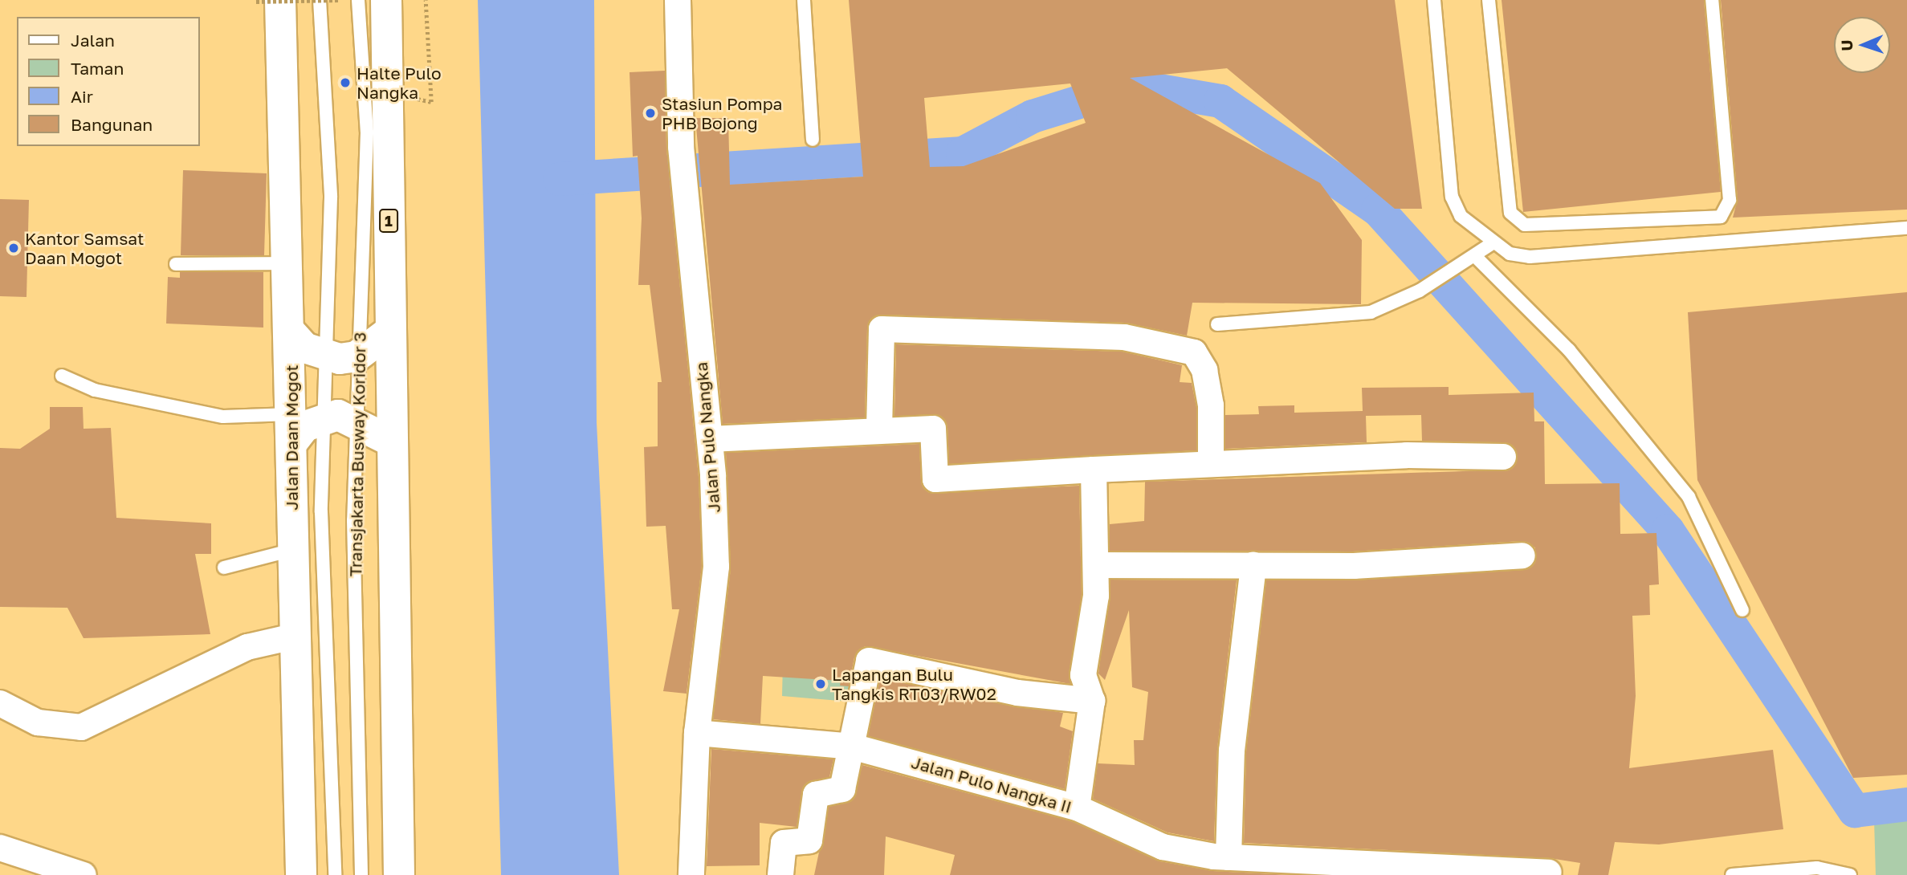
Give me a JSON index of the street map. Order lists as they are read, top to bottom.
{
  "streets": {
    "highway": ["1", "Jalan Daan Mogot"],
    "street": ["Jalan Pulo Nangka", "Jalan Pulo Nangka II"],
    "lane": ["Transjakarta Busway Koridor 3"]
  },
  "crossings": [
    ["Jalan Pulo Nangka", "Jalan Pulo Nangka II"]
  ],
  "places": [
    "Halte Pulo Nangka",
    "Stasiun Pompa PHB Bojong",
    "Kantor Samsat Daan Mogot",
    "Lapangan Bulu Tangkis RT03/RW02"
  ],
  "legend": [
    "Jalan",
    "Taman",
    "Air",
    "Bangunan"
  ],
  "north": "left"
}
